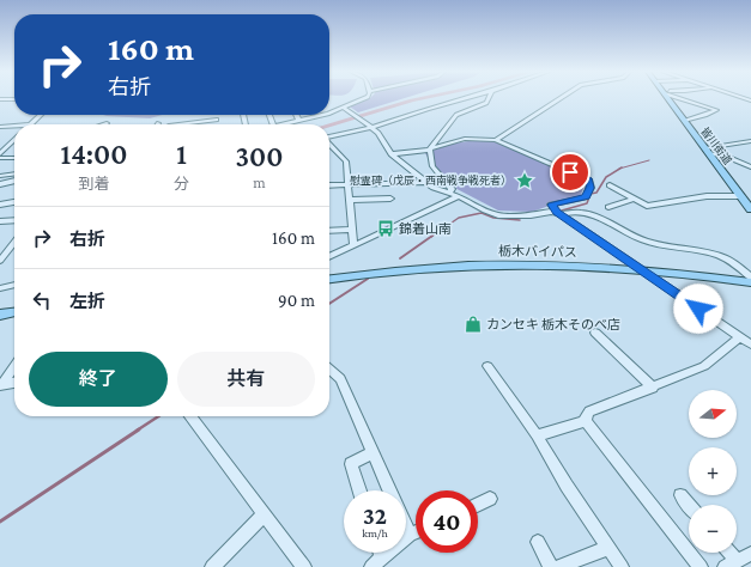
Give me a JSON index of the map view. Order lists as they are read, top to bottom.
{
  "streets": {
    "main road": ["皆川街道", "栃木バイパス"]
  },
  "places": {
    "place": ["慰霊碑（戊辰・西南戦争戦死者）"],
    "bus stop": ["錦着山南"],
    "shop": ["カンセキ 栃木そのべ店"]
  },
  "north": "right",
  "page": {
    "turn": ["160 m", "右折"],
    "eta": [
      "14:00",
      "到着",
      "1",
      "分",
      "300",
      "m"
    ],
    "list": [
      {
        "name": "右折",
        "value": "160 m"
      },
      {
        "name": "左折",
        "value": "90 m"
      }
    ],
    "buttons": ["終了", "共有"],
    "map_buttons": ["+", "−"],
    "speed": "32 km/h",
    "limit": "40"
  }
}
